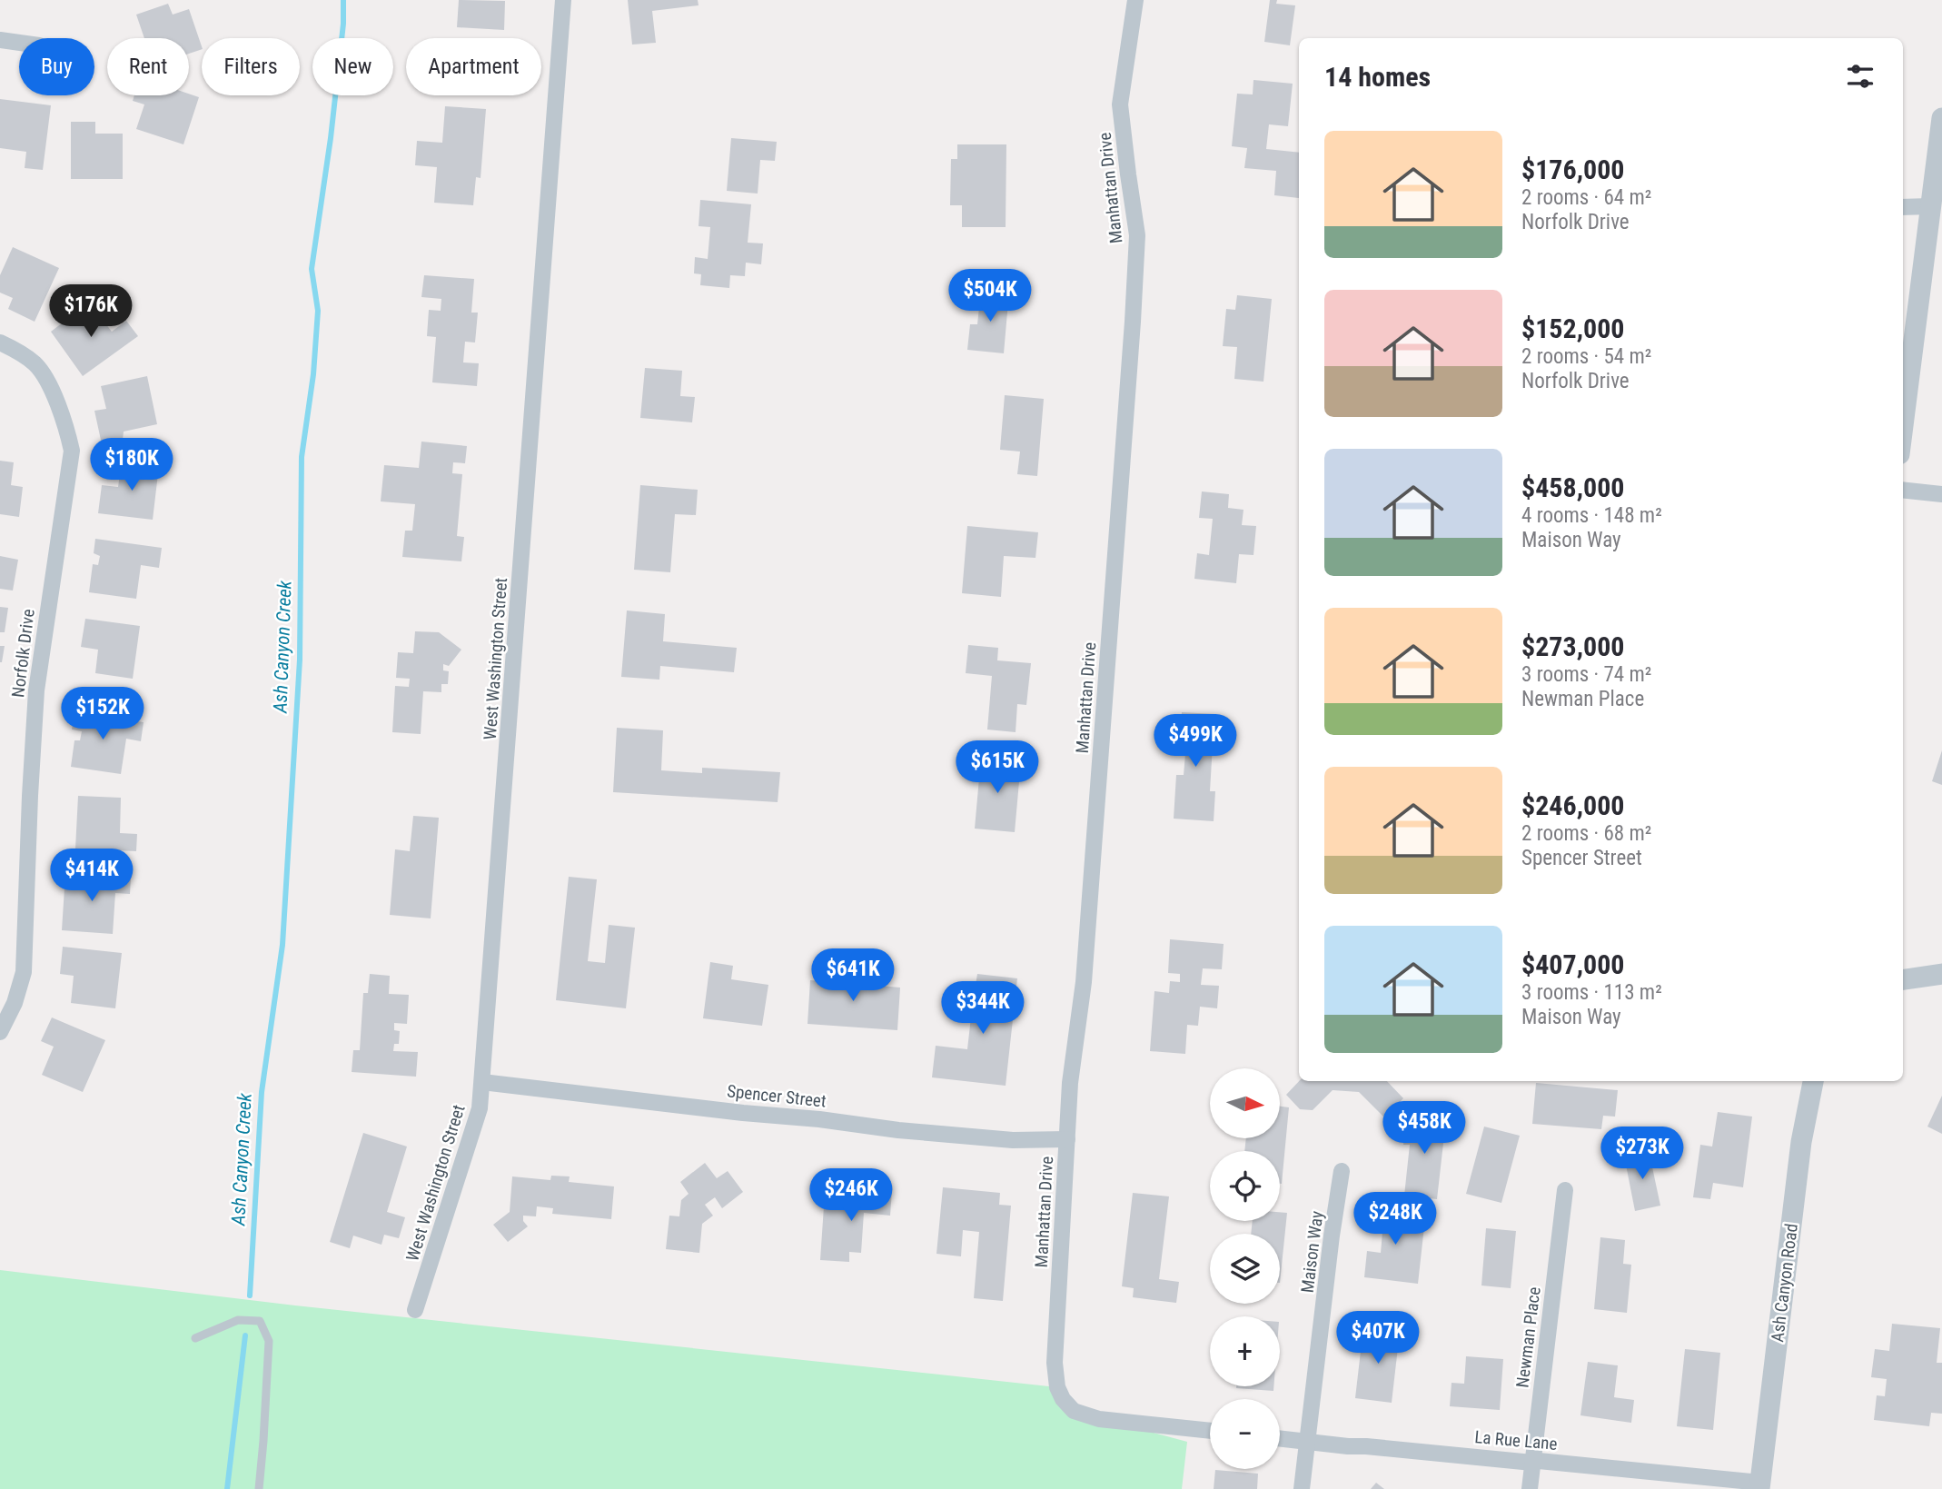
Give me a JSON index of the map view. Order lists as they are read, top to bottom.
{
  "streets": {
    "street": [
      "Manhattan Drive",
      "Norfolk Drive",
      "West Washington Street",
      "Spencer Street",
      "Maison Way",
      "Ash Canyon Road",
      "Newman Place",
      "La Rue Lane"
    ]
  },
  "crossings": [
    ["Manhattan Drive", "Spencer Street"],
    ["West Washington Street", "Spencer Street"],
    ["Maison Way", "La Rue Lane"],
    ["Ash Canyon Road", "La Rue Lane"],
    ["Newman Place", "La Rue Lane"]
  ],
  "water": ["Ash Canyon Creek"],
  "north": "right",
  "page": {
    "chip": [
      "Buy",
      "Rent",
      "Filters",
      "New",
      "Apartment"
    ],
    "heading": "14 homes",
    "list": [
      {
        "name": "$176,000",
        "note": "2 rooms · 64 m² · Norfolk Drive"
      },
      {
        "name": "$152,000",
        "note": "2 rooms · 54 m² · Norfolk Drive"
      },
      {
        "name": "$458,000",
        "note": "4 rooms · 148 m² · Maison Way"
      },
      {
        "name": "$273,000",
        "note": "3 rooms · 74 m² · Newman Place"
      },
      {
        "name": "$246,000",
        "note": "2 rooms · 68 m² · Spencer Street"
      },
      {
        "name": "$407,000",
        "note": "3 rooms · 113 m² · Maison Way"
      }
    ],
    "price": [
      "$504K",
      "$176K",
      "$180K",
      "$152K",
      "$499K",
      "$615K",
      "$414K",
      "$641K",
      "$344K",
      "$458K",
      "$273K",
      "$246K",
      "$248K",
      "$407K"
    ],
    "map_buttons": ["+", "−"]
  }
}
